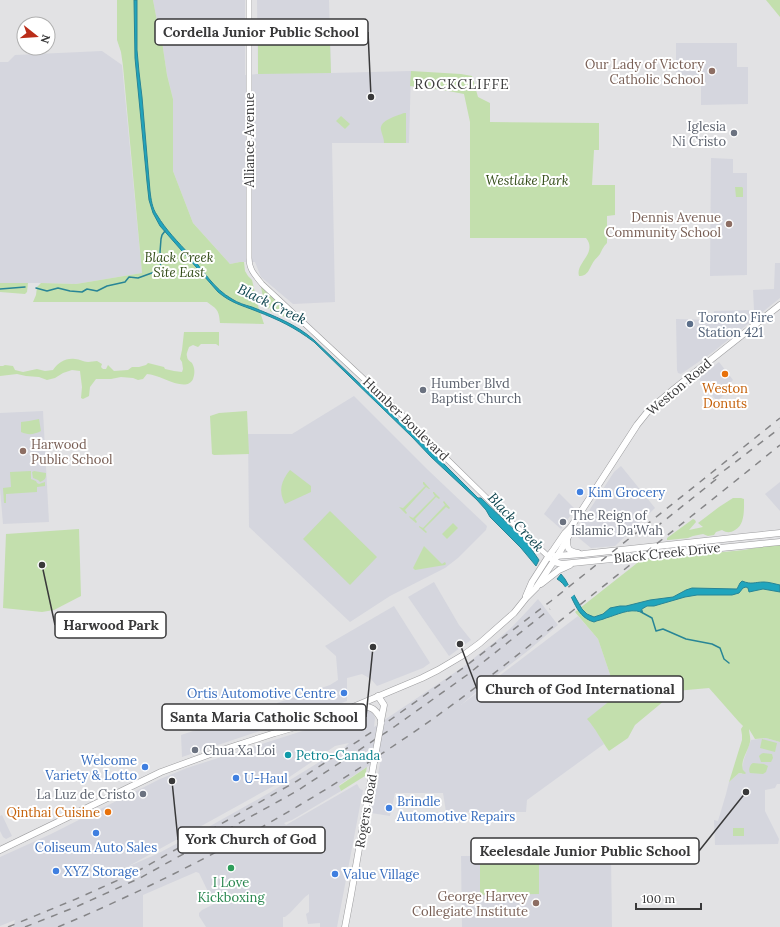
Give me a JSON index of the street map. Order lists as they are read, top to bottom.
{
  "streets": {
    "main road": ["Weston Road", "Black Creek Drive", "Rogers Road"],
    "street": ["Alliance Avenue", "Humber Boulevard"]
  },
  "crossings": [
    ["Alliance Avenue", "Humber Boulevard"],
    ["Weston Road", "Humber Boulevard"],
    ["Weston Road", "Black Creek Drive"],
    ["Weston Road", "Rogers Road"],
    ["Humber Boulevard", "Black Creek Drive"]
  ],
  "districts": ["ROCKCLIFFE"],
  "water": ["Black Creek"],
  "parks": ["Westlake Park", "Black Creek Site East"],
  "places": [
    "Our Lady of Victory Catholic School",
    "Cordella Junior Public School",
    "Iglesia Ni Cristo",
    "Dennis Avenue Community School",
    "Toronto Fire Station 421",
    "Weston Donuts",
    "Humber Blvd Baptist Church",
    "Harwood Public School",
    "Kim Grocery",
    "The Reign of Islamic Da'Wah",
    "Harwood Park",
    "Church of God International",
    "Santa Maria Catholic School",
    "Ortis Automotive Centre",
    "Chua Xa Loi",
    "Petro-Canada",
    "Welcome Variety & Lotto",
    "U-Haul",
    "York Church of God",
    "Keelesdale Junior Public School",
    "La Luz de Cristo",
    "Brindle Automotive Repairs",
    "Qinthai Cuisine",
    "Coliseum Auto Sales",
    "I Love Kickboxing",
    "XYZ Storage",
    "Value Village",
    "George Harvey Collegiate Institute"
  ],
  "scale_bar": "100 m",
  "north": "right"
}
